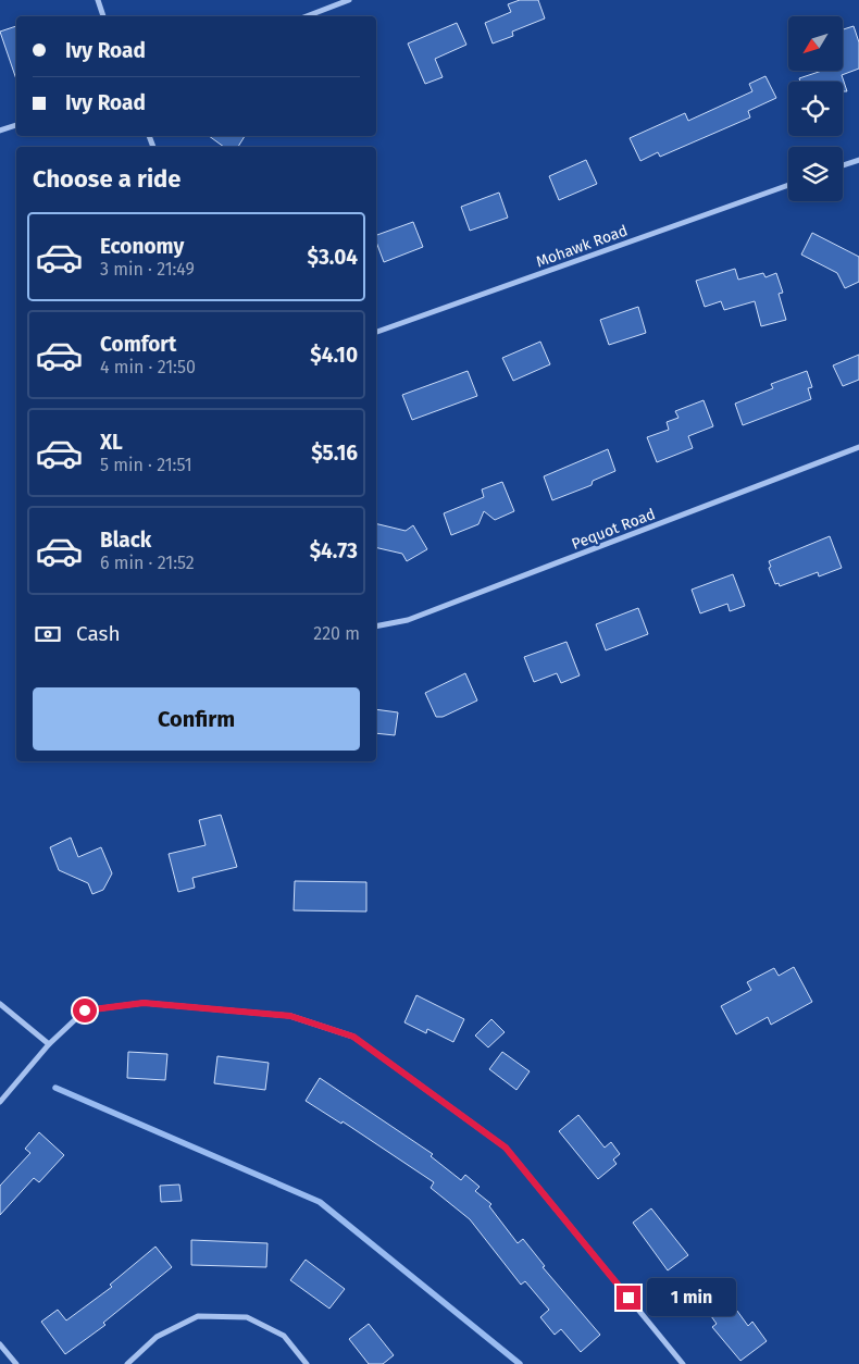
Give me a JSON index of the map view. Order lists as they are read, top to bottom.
{
  "streets": {
    "street": ["Mohawk Road", "Pequot Road"]
  },
  "north": "bottom left",
  "page": {
    "banner": ["Ivy Road", "Ivy Road"],
    "heading": "Choose a ride",
    "list": [
      {
        "name": "Economy",
        "note": "3 min · 21:49",
        "value": "$3.04"
      },
      {
        "name": "Comfort",
        "note": "4 min · 21:50",
        "value": "$4.10"
      },
      {
        "name": "XL",
        "note": "5 min · 21:51",
        "value": "$5.16"
      },
      {
        "name": "Black",
        "note": "6 min · 21:52",
        "value": "$4.73"
      }
    ],
    "pay": ["Cash", "220 m"],
    "buttons": "Confirm",
    "bubble": "1 min"
  }
}
